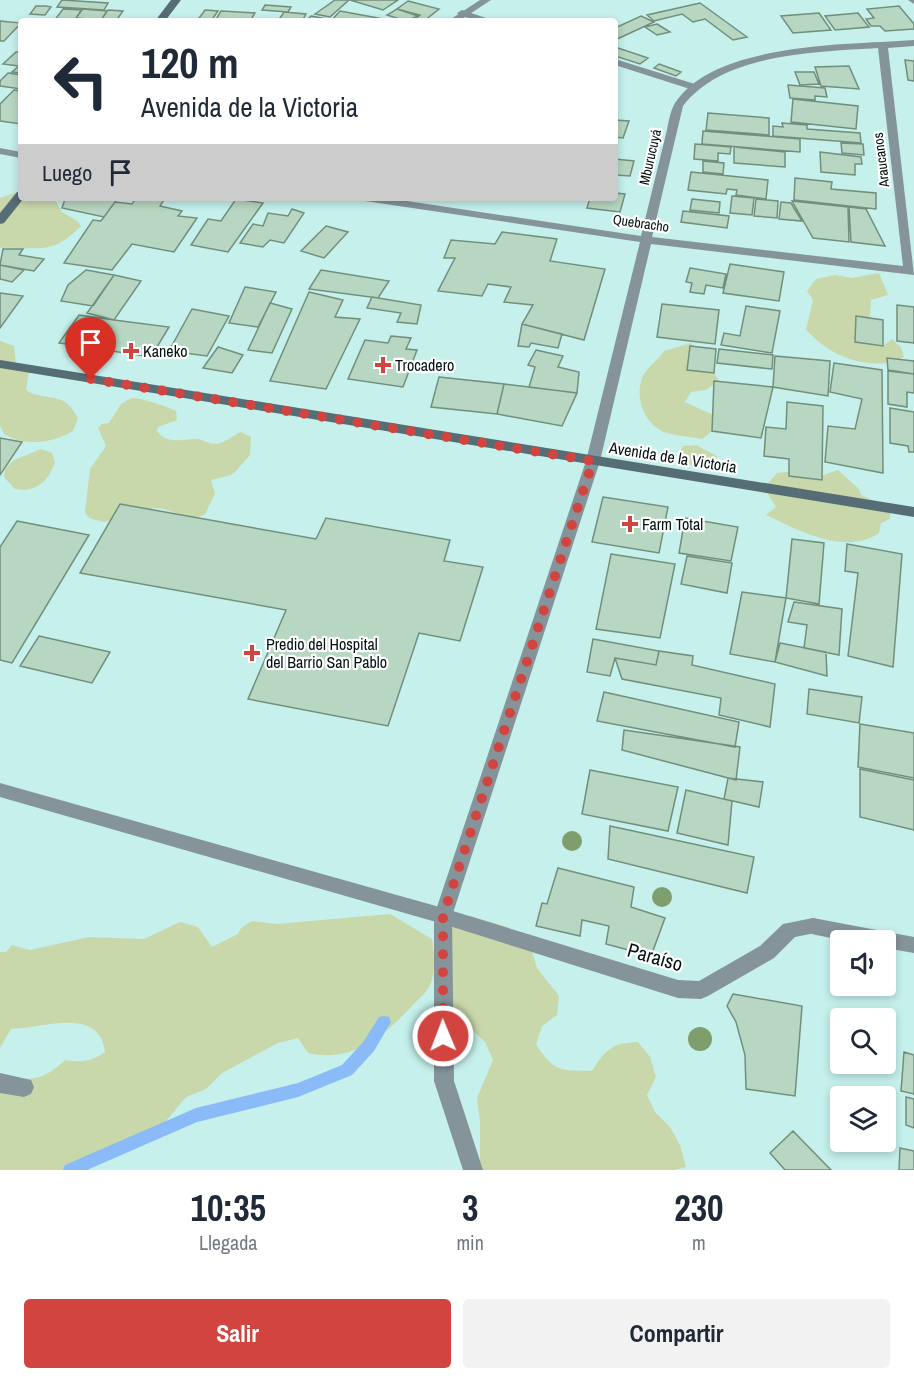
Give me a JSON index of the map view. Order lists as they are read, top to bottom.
{
  "streets": {
    "main road": ["Avenida de la Victoria"],
    "street": [
      "Mburucuyá",
      "Araucanos",
      "Quebracho",
      "Paraíso"
    ]
  },
  "crossings": [
    ["Mburucuyá", "Araucanos"],
    ["Mburucuyá", "Quebracho"],
    ["Mburucuyá", "Avenida de la Victoria"],
    ["Mburucuyá", "Paraíso"],
    ["Araucanos", "Quebracho"]
  ],
  "places": {
    "health": [
      "Kaneko",
      "Trocadero",
      "Farm Total",
      "Predio del Hospital del Barrio San Pablo"
    ]
  },
  "page": {
    "turn": ["120 m", "Avenida de la Victoria"],
    "then": "Luego",
    "eta": [
      "10:35",
      "Llegada",
      "3",
      "min",
      "230",
      "m"
    ],
    "buttons": ["Salir", "Compartir"]
  }
}
